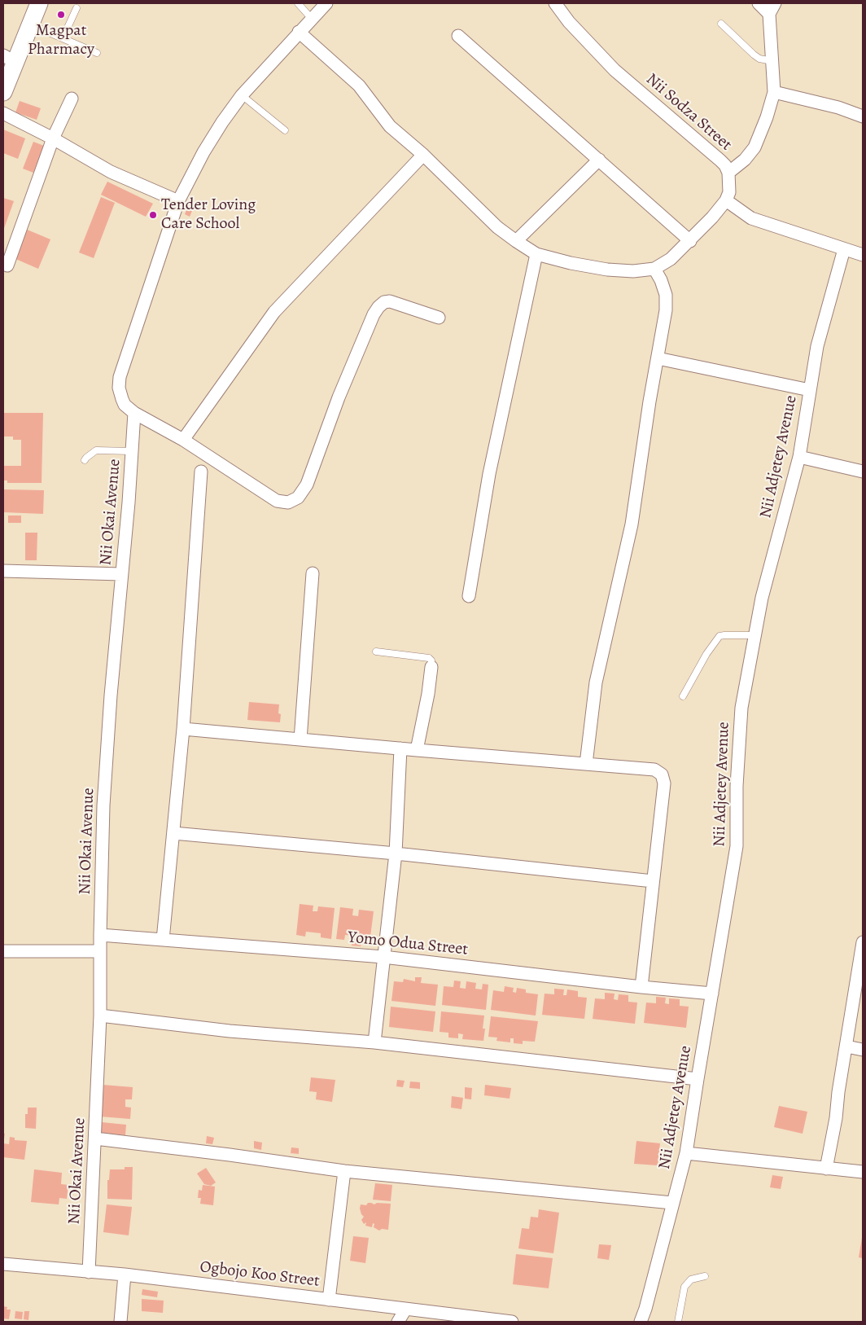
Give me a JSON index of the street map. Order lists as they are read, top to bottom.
{
  "streets": {
    "street": [
      "Nii Sodza Street",
      "Nii Adjetey Avenue",
      "Nii Okai Avenue",
      "Yomo Odua Street",
      "Ogbojo Koo Street"
    ]
  },
  "crossings": [
    ["Nii Adjetey Avenue", "Yomo Odua Street"],
    ["Nii Okai Avenue", "Yomo Odua Street"],
    ["Nii Okai Avenue", "Ogbojo Koo Street"]
  ],
  "places": ["Magpat Pharmacy", "Tender Loving Care School"]
}
